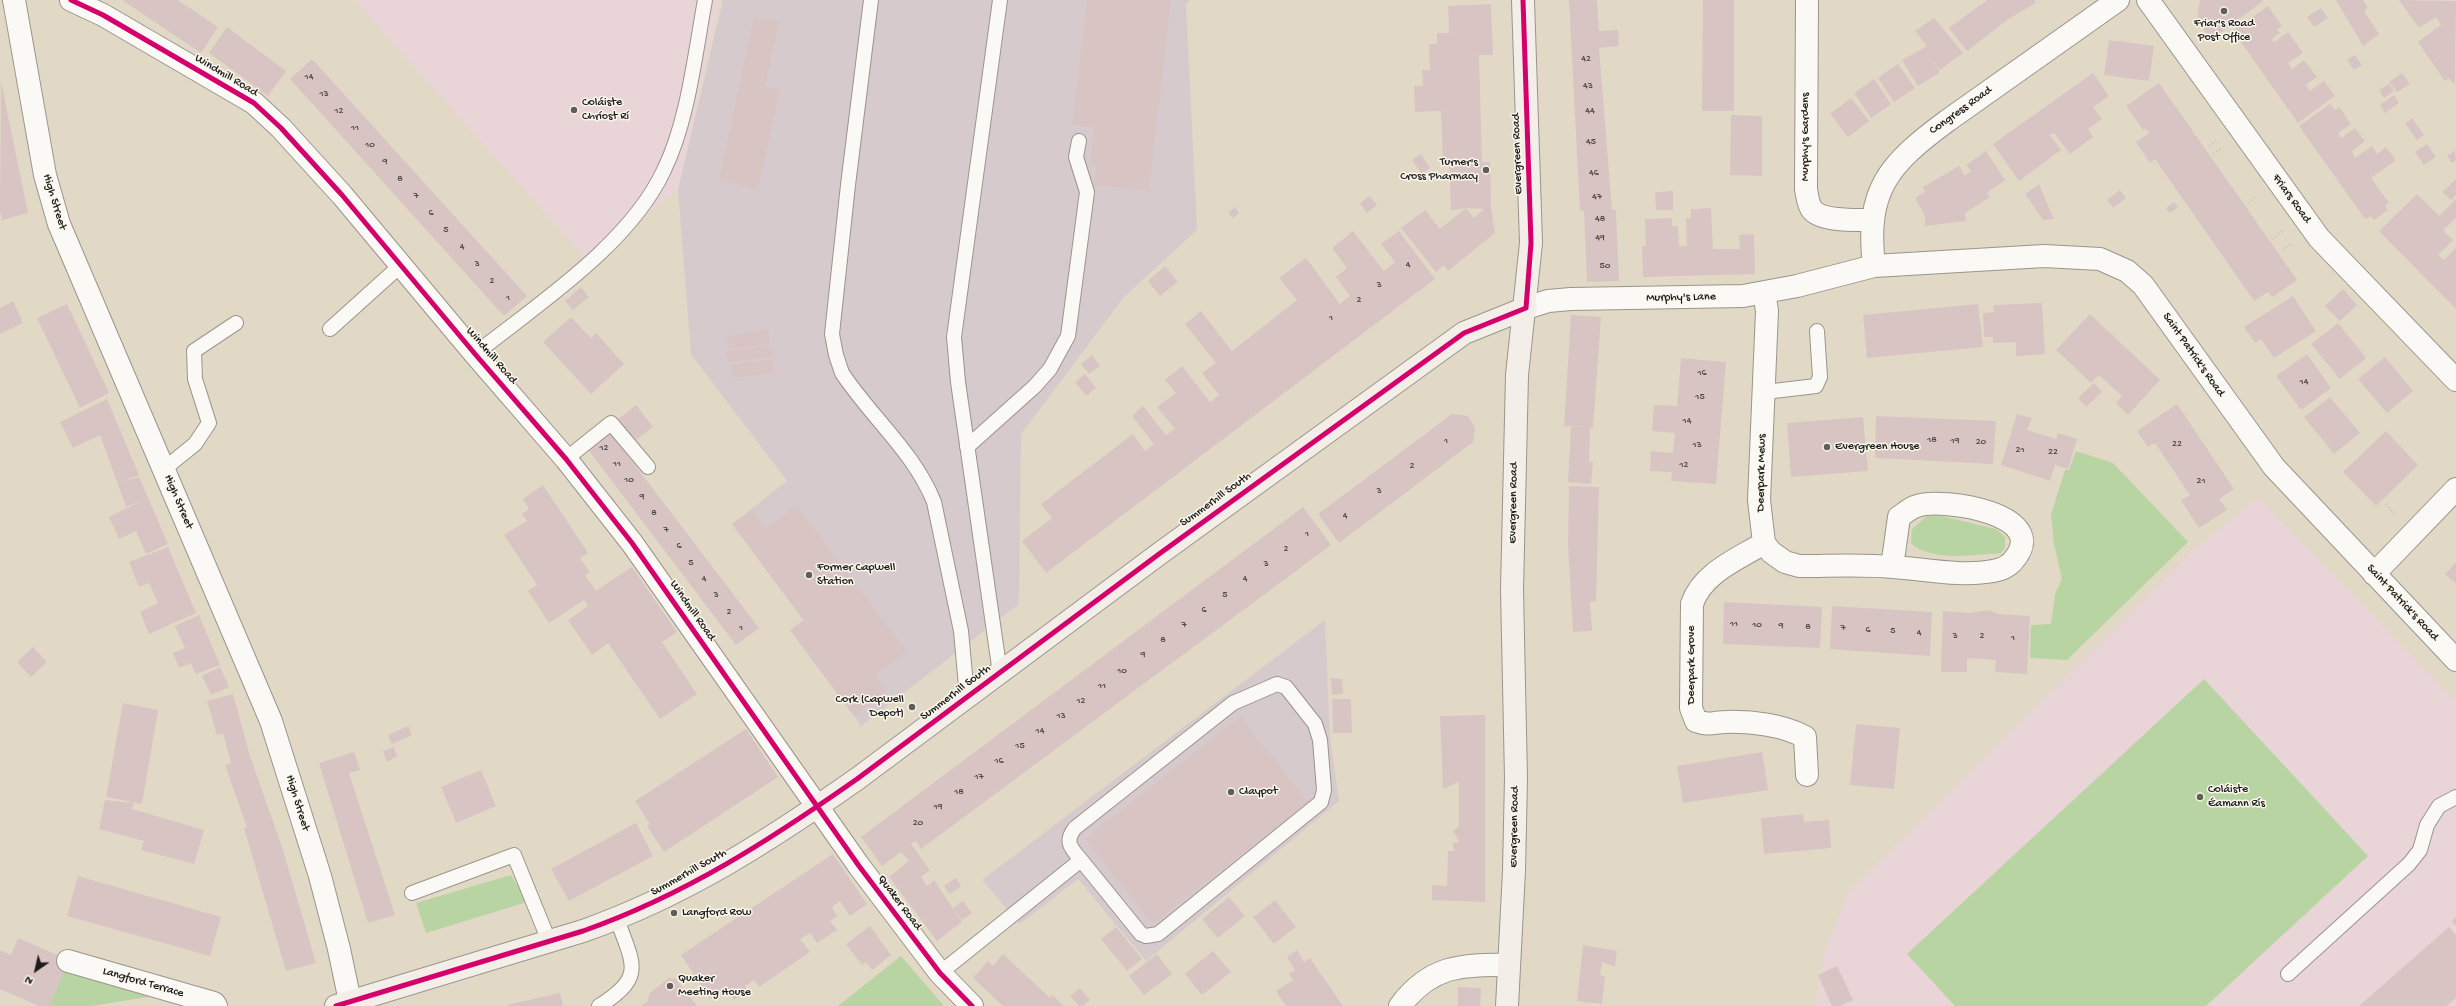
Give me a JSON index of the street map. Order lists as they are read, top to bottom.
{
  "streets": {
    "street": [
      "Windmill Road",
      "Congress Road",
      "Murphy's Gardens",
      "Evergreen Road",
      "Friars Road",
      "High Street",
      "Murphy's Lane",
      "Saint Patrick's Road",
      "Deerpark Mews",
      "Summerhill South",
      "Deerpark Grove",
      "Quaker Road",
      "Langford Terrace"
    ]
  },
  "crossings": [
    ["Windmill Road", "Summerhill South"],
    ["Windmill Road", "Quaker Road"],
    ["Congress Road", "Murphy's Gardens"],
    ["Congress Road", "Saint Patrick's Road"],
    ["Evergreen Road", "Murphy's Lane"],
    ["Evergreen Road", "Summerhill South"],
    ["High Street", "Summerhill South"],
    ["Murphy's Lane", "Saint Patrick's Road"],
    ["Murphy's Lane", "Deerpark Mews"],
    ["Murphy's Lane", "Summerhill South"],
    ["Deerpark Mews", "Deerpark Grove"],
    ["Summerhill South", "Quaker Road"]
  ],
  "places": [
    "Friar's Road Post Office",
    "Coláiste Chríost Rí",
    "Turner's Cross Pharmacy",
    "Evergreen House",
    "Former Capwell Station",
    "Cork (Capwell Depot)",
    "Claypot",
    "Coláiste Éamann Rís",
    "Langford Row",
    "Quaker Meeting House"
  ],
  "house_numbers": [
    "42",
    "14",
    "43",
    "13",
    "12",
    "44",
    "11",
    "45",
    "10",
    "9",
    "46",
    "8",
    "7",
    "47",
    "6",
    "48",
    "5",
    "49",
    "4",
    "3",
    "4",
    "50",
    "2",
    "3",
    "1",
    "2",
    "1",
    "16",
    "14",
    "15",
    "14",
    "18",
    "1",
    "19",
    "20",
    "22",
    "13",
    "12",
    "21",
    "22",
    "11",
    "12",
    "2",
    "10",
    "21",
    "3",
    "9",
    "8",
    "4",
    "7",
    "1",
    "6",
    "2",
    "5",
    "3",
    "4",
    "4",
    "3",
    "5",
    "6",
    "2",
    "11",
    "7",
    "10",
    "9",
    "8",
    "1",
    "7",
    "6",
    "5",
    "4",
    "3",
    "2",
    "1",
    "8",
    "9",
    "10",
    "11",
    "12",
    "13",
    "14",
    "15",
    "16",
    "17",
    "18",
    "19",
    "20"
  ],
  "north": "bottom left"
}
